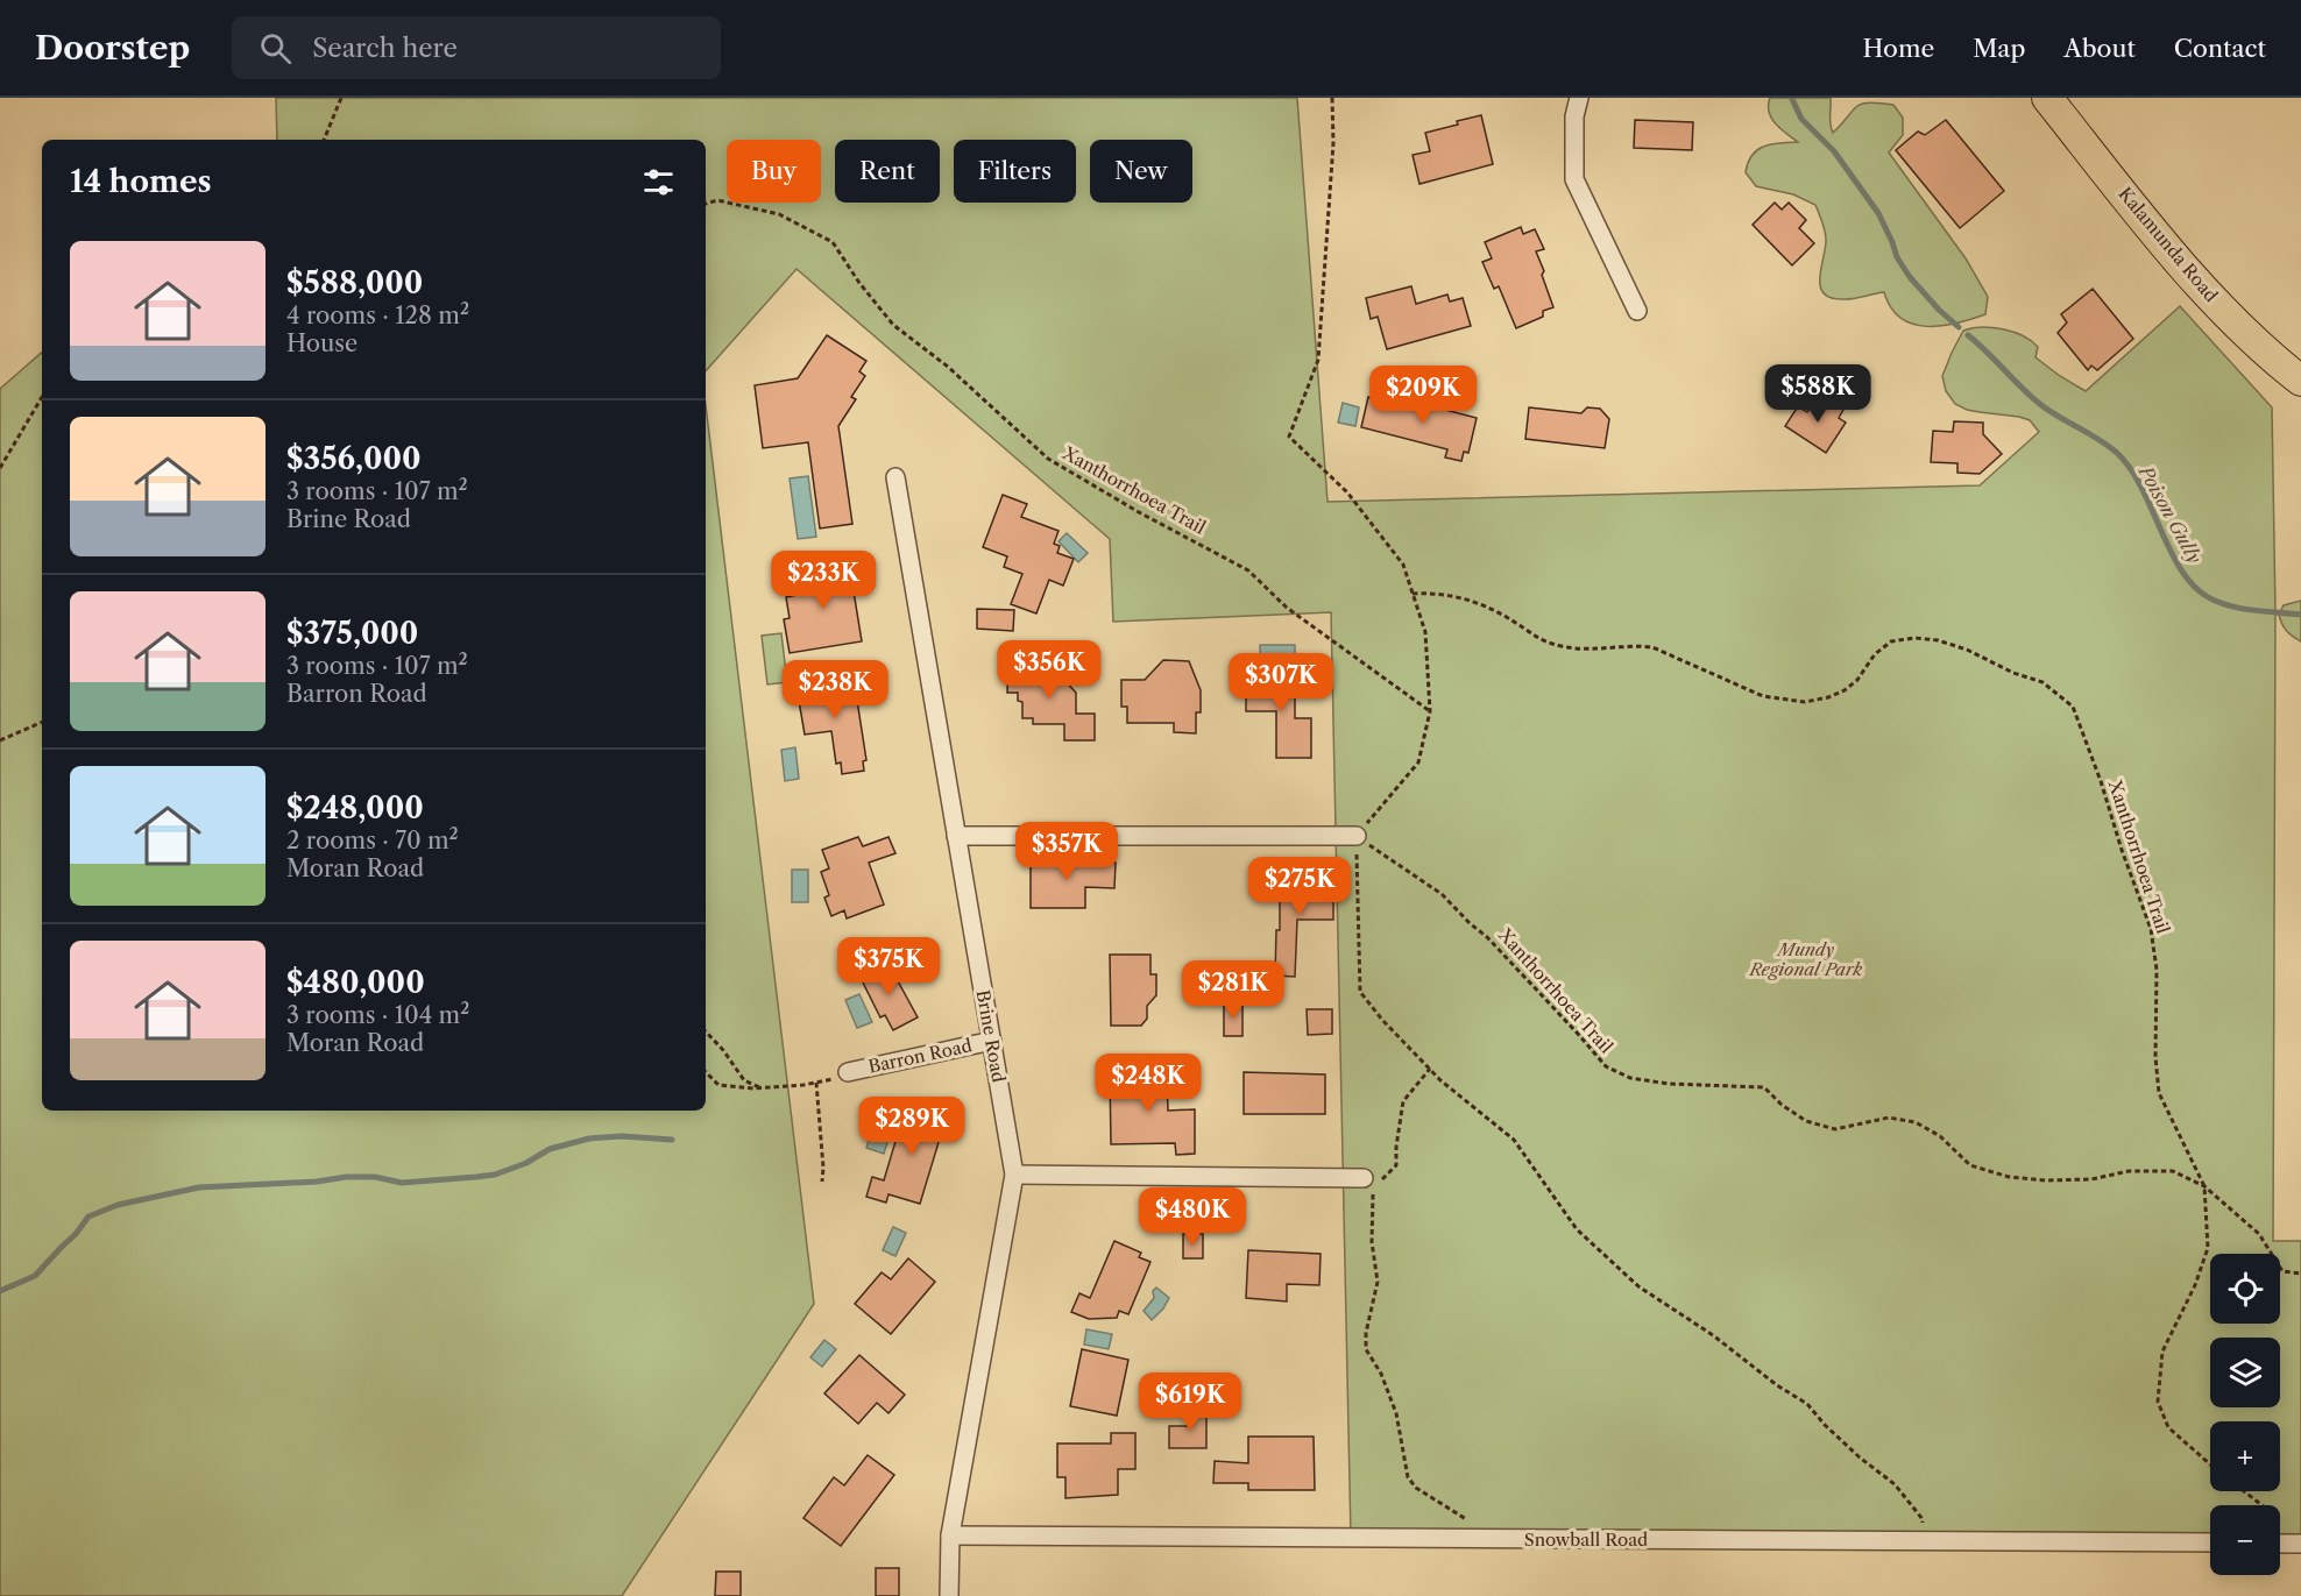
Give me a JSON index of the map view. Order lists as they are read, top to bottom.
{
  "streets": {
    "main road": ["Kalamunda Road"],
    "street": ["Brine Road", "Barron Road", "Snowball Road"],
    "path": ["Xanthorrhoea Trail"]
  },
  "crossings": [
    ["Brine Road", "Barron Road"],
    ["Brine Road", "Snowball Road"]
  ],
  "water": ["Poison Gully"],
  "parks": ["Mundy Regional Park"],
  "page": {
    "header": "Doorstep",
    "search": "Search here",
    "nav": [
      "Home",
      "Map",
      "About",
      "Contact"
    ],
    "chip": [
      "Buy",
      "Rent",
      "Filters",
      "New"
    ],
    "heading": "14 homes",
    "list": [
      {
        "name": "$588,000",
        "note": "4 rooms · 128 m² · House"
      },
      {
        "name": "$356,000",
        "note": "3 rooms · 107 m² · Brine Road"
      },
      {
        "name": "$375,000",
        "note": "3 rooms · 107 m² · Barron Road"
      },
      {
        "name": "$248,000",
        "note": "2 rooms · 70 m² · Moran Road"
      },
      {
        "name": "$480,000",
        "note": "3 rooms · 104 m² · Moran Road"
      }
    ],
    "price": [
      "$588K",
      "$209K",
      "$233K",
      "$356K",
      "$307K",
      "$238K",
      "$357K",
      "$275K",
      "$375K",
      "$281K",
      "$248K",
      "$289K",
      "$480K",
      "$619K"
    ],
    "map_buttons": ["+", "−"]
  }
}
